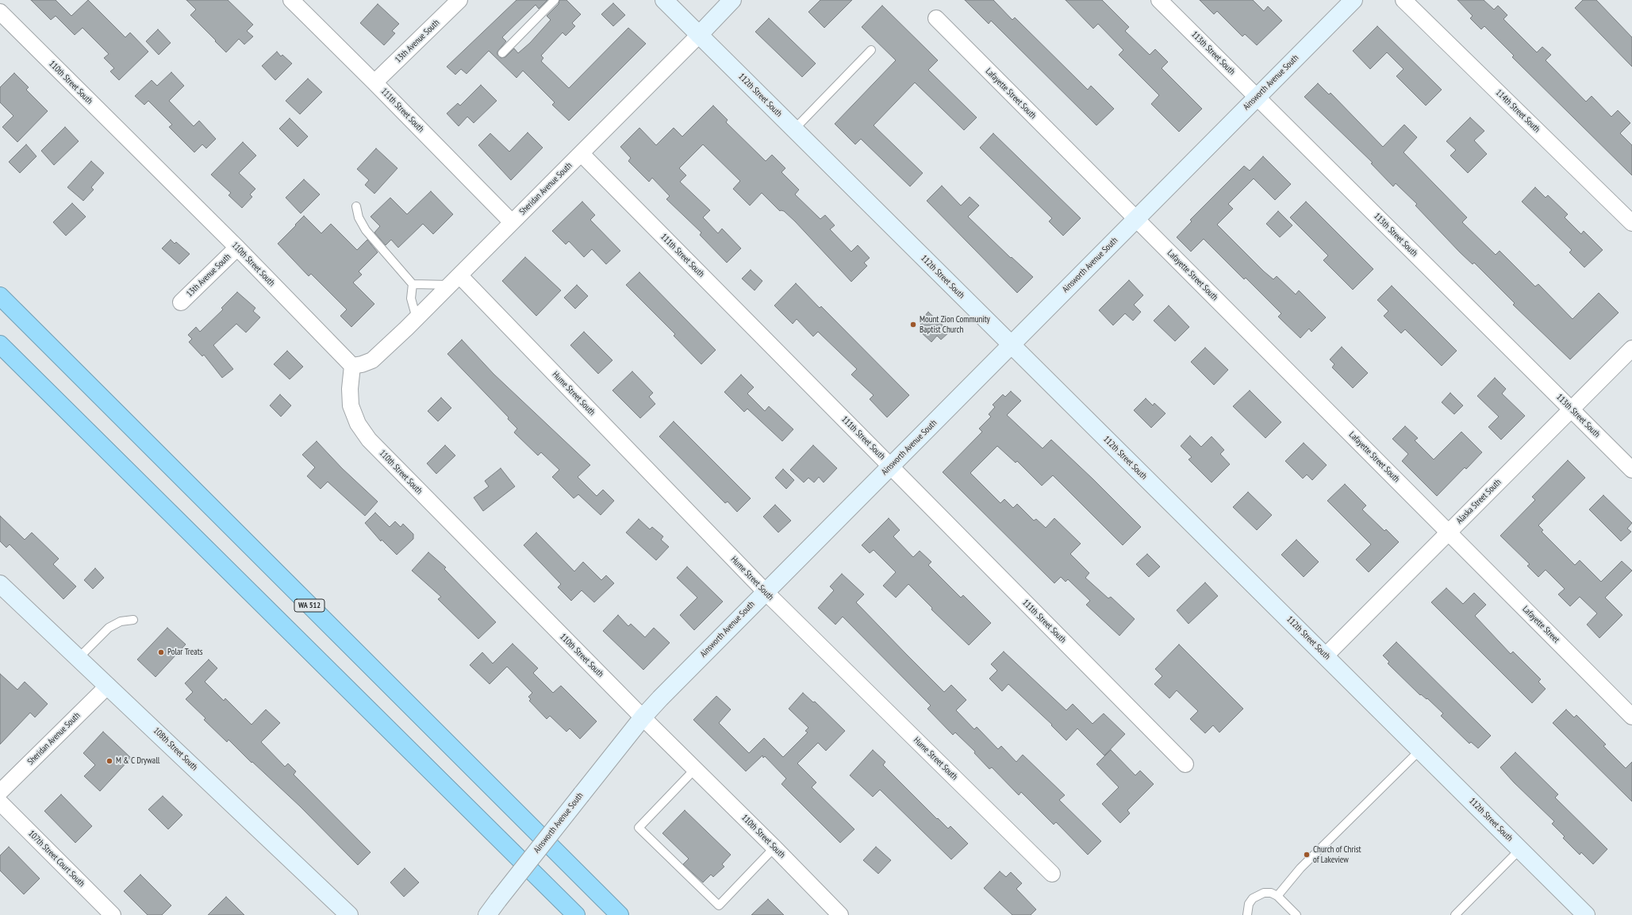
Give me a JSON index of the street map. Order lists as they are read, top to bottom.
{
  "streets": {
    "highway": ["WA 512"],
    "street": [
      "13th Avenue South",
      "113th Street South",
      "110th Street South",
      "Ainsworth Avenue South",
      "Lafayette Street South",
      "112th Street South",
      "111th Street South",
      "114th Street South",
      "Sheridan Avenue South",
      "Hume Street South",
      "Alaska Street South",
      "Lafayette Street",
      "108th Street South",
      "107th Street Court South"
    ]
  },
  "crossings": [
    ["13th Avenue South", "110th Street South"],
    ["13th Avenue South", "111th Street South"],
    ["113th Street South", "Ainsworth Avenue South"],
    ["113th Street South", "Alaska Street South"],
    ["110th Street South", "Ainsworth Avenue South"],
    ["110th Street South", "Sheridan Avenue South"],
    ["Ainsworth Avenue South", "Lafayette Street South"],
    ["Ainsworth Avenue South", "112th Street South"],
    ["Ainsworth Avenue South", "111th Street South"],
    ["Ainsworth Avenue South", "Hume Street South"],
    ["Lafayette Street South", "Alaska Street South"],
    ["Lafayette Street South", "Lafayette Street"],
    ["112th Street South", "Sheridan Avenue South"],
    ["112th Street South", "Alaska Street South"],
    ["111th Street South", "Sheridan Avenue South"],
    ["Sheridan Avenue South", "Hume Street South"],
    ["Sheridan Avenue South", "108th Street South"],
    ["Alaska Street South", "Lafayette Street"]
  ],
  "places": [
    "Mount Zion Community Baptist Church",
    "Polar Treats",
    "M & C Drywall",
    "Church of Christ of Lakeview"
  ]
}
